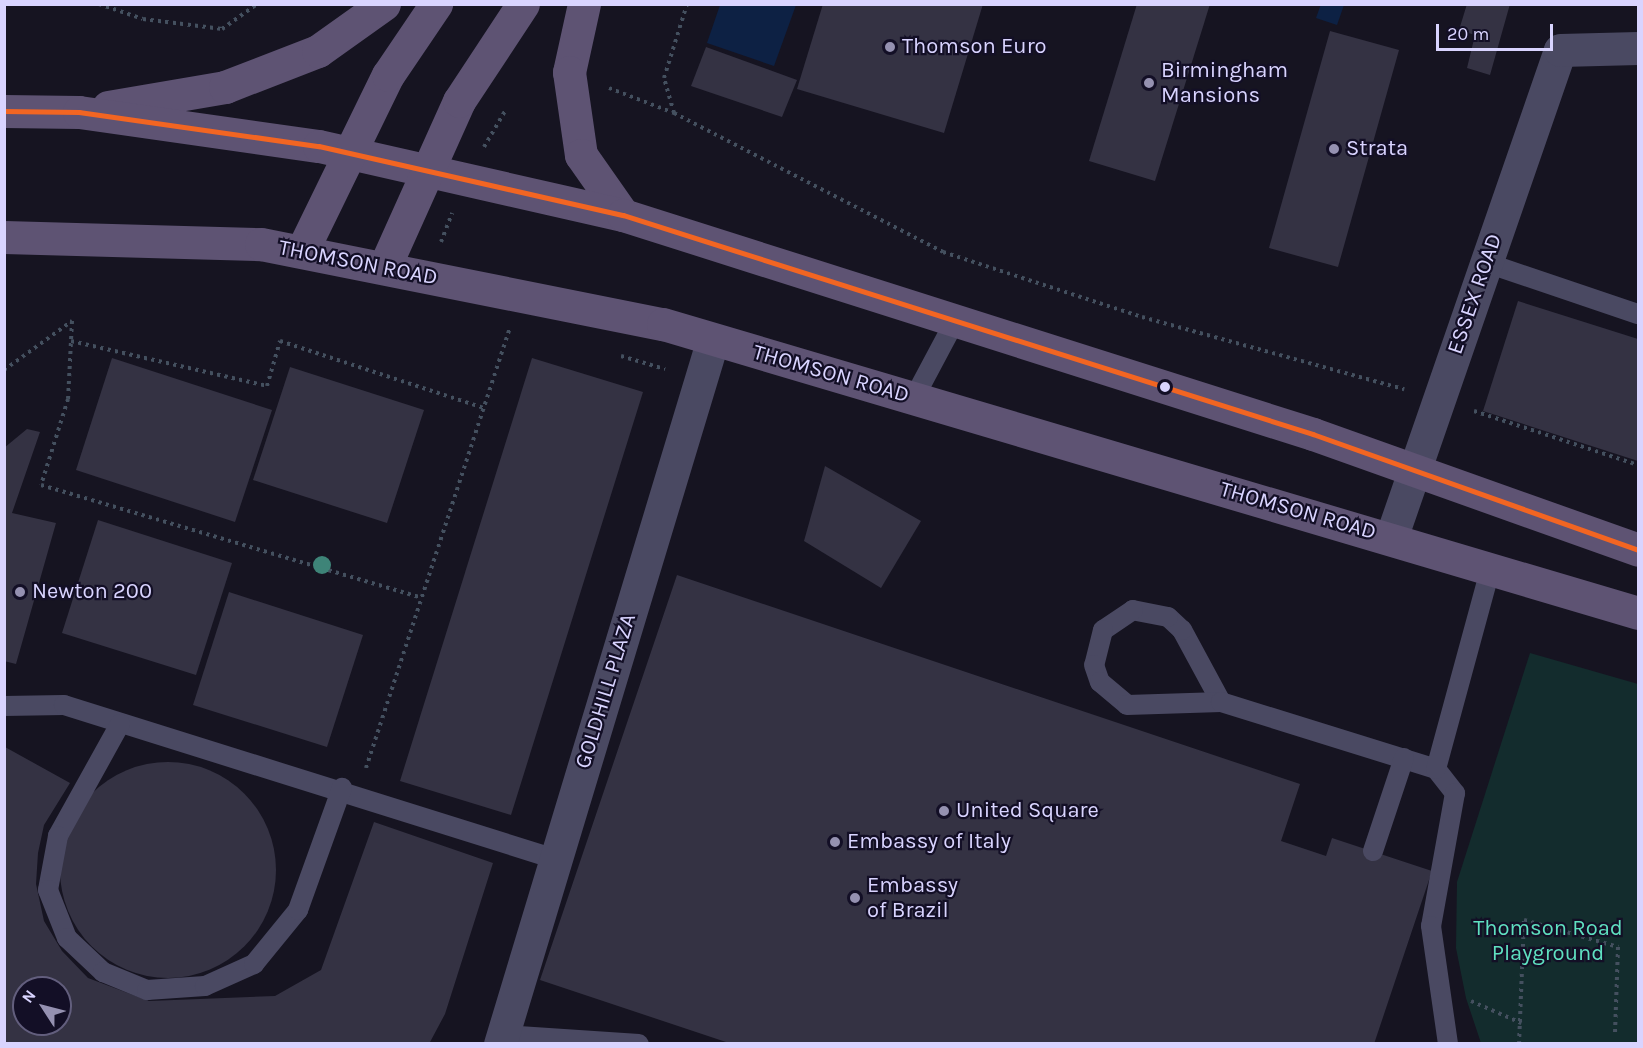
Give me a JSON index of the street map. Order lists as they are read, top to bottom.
{
  "streets": {
    "main road": ["THOMSON ROAD"],
    "street": ["ESSEX ROAD", "GOLDHILL PLAZA"]
  },
  "crossings": [
    ["THOMSON ROAD", "ESSEX ROAD"],
    ["THOMSON ROAD", "GOLDHILL PLAZA"]
  ],
  "parks": ["Thomson Road Playground"],
  "places": [
    "Thomson Euro",
    "Birmingham Mansions",
    "Strata",
    "Newton 200",
    "United Square",
    "Embassy of Italy",
    "Embassy of Brazil"
  ],
  "scale_bar": "20 m",
  "north": "top left"
}
